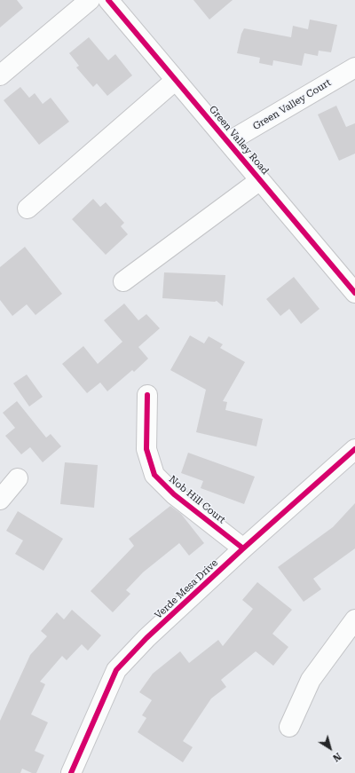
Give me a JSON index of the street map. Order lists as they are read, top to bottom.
{
  "streets": {
    "street": [
      "Green Valley Court",
      "Green Valley Road",
      "Nob Hill Court",
      "Verde Mesa Drive"
    ]
  },
  "crossings": [
    ["Green Valley Court", "Green Valley Road"],
    ["Nob Hill Court", "Verde Mesa Drive"]
  ],
  "north": "bottom right"
}
